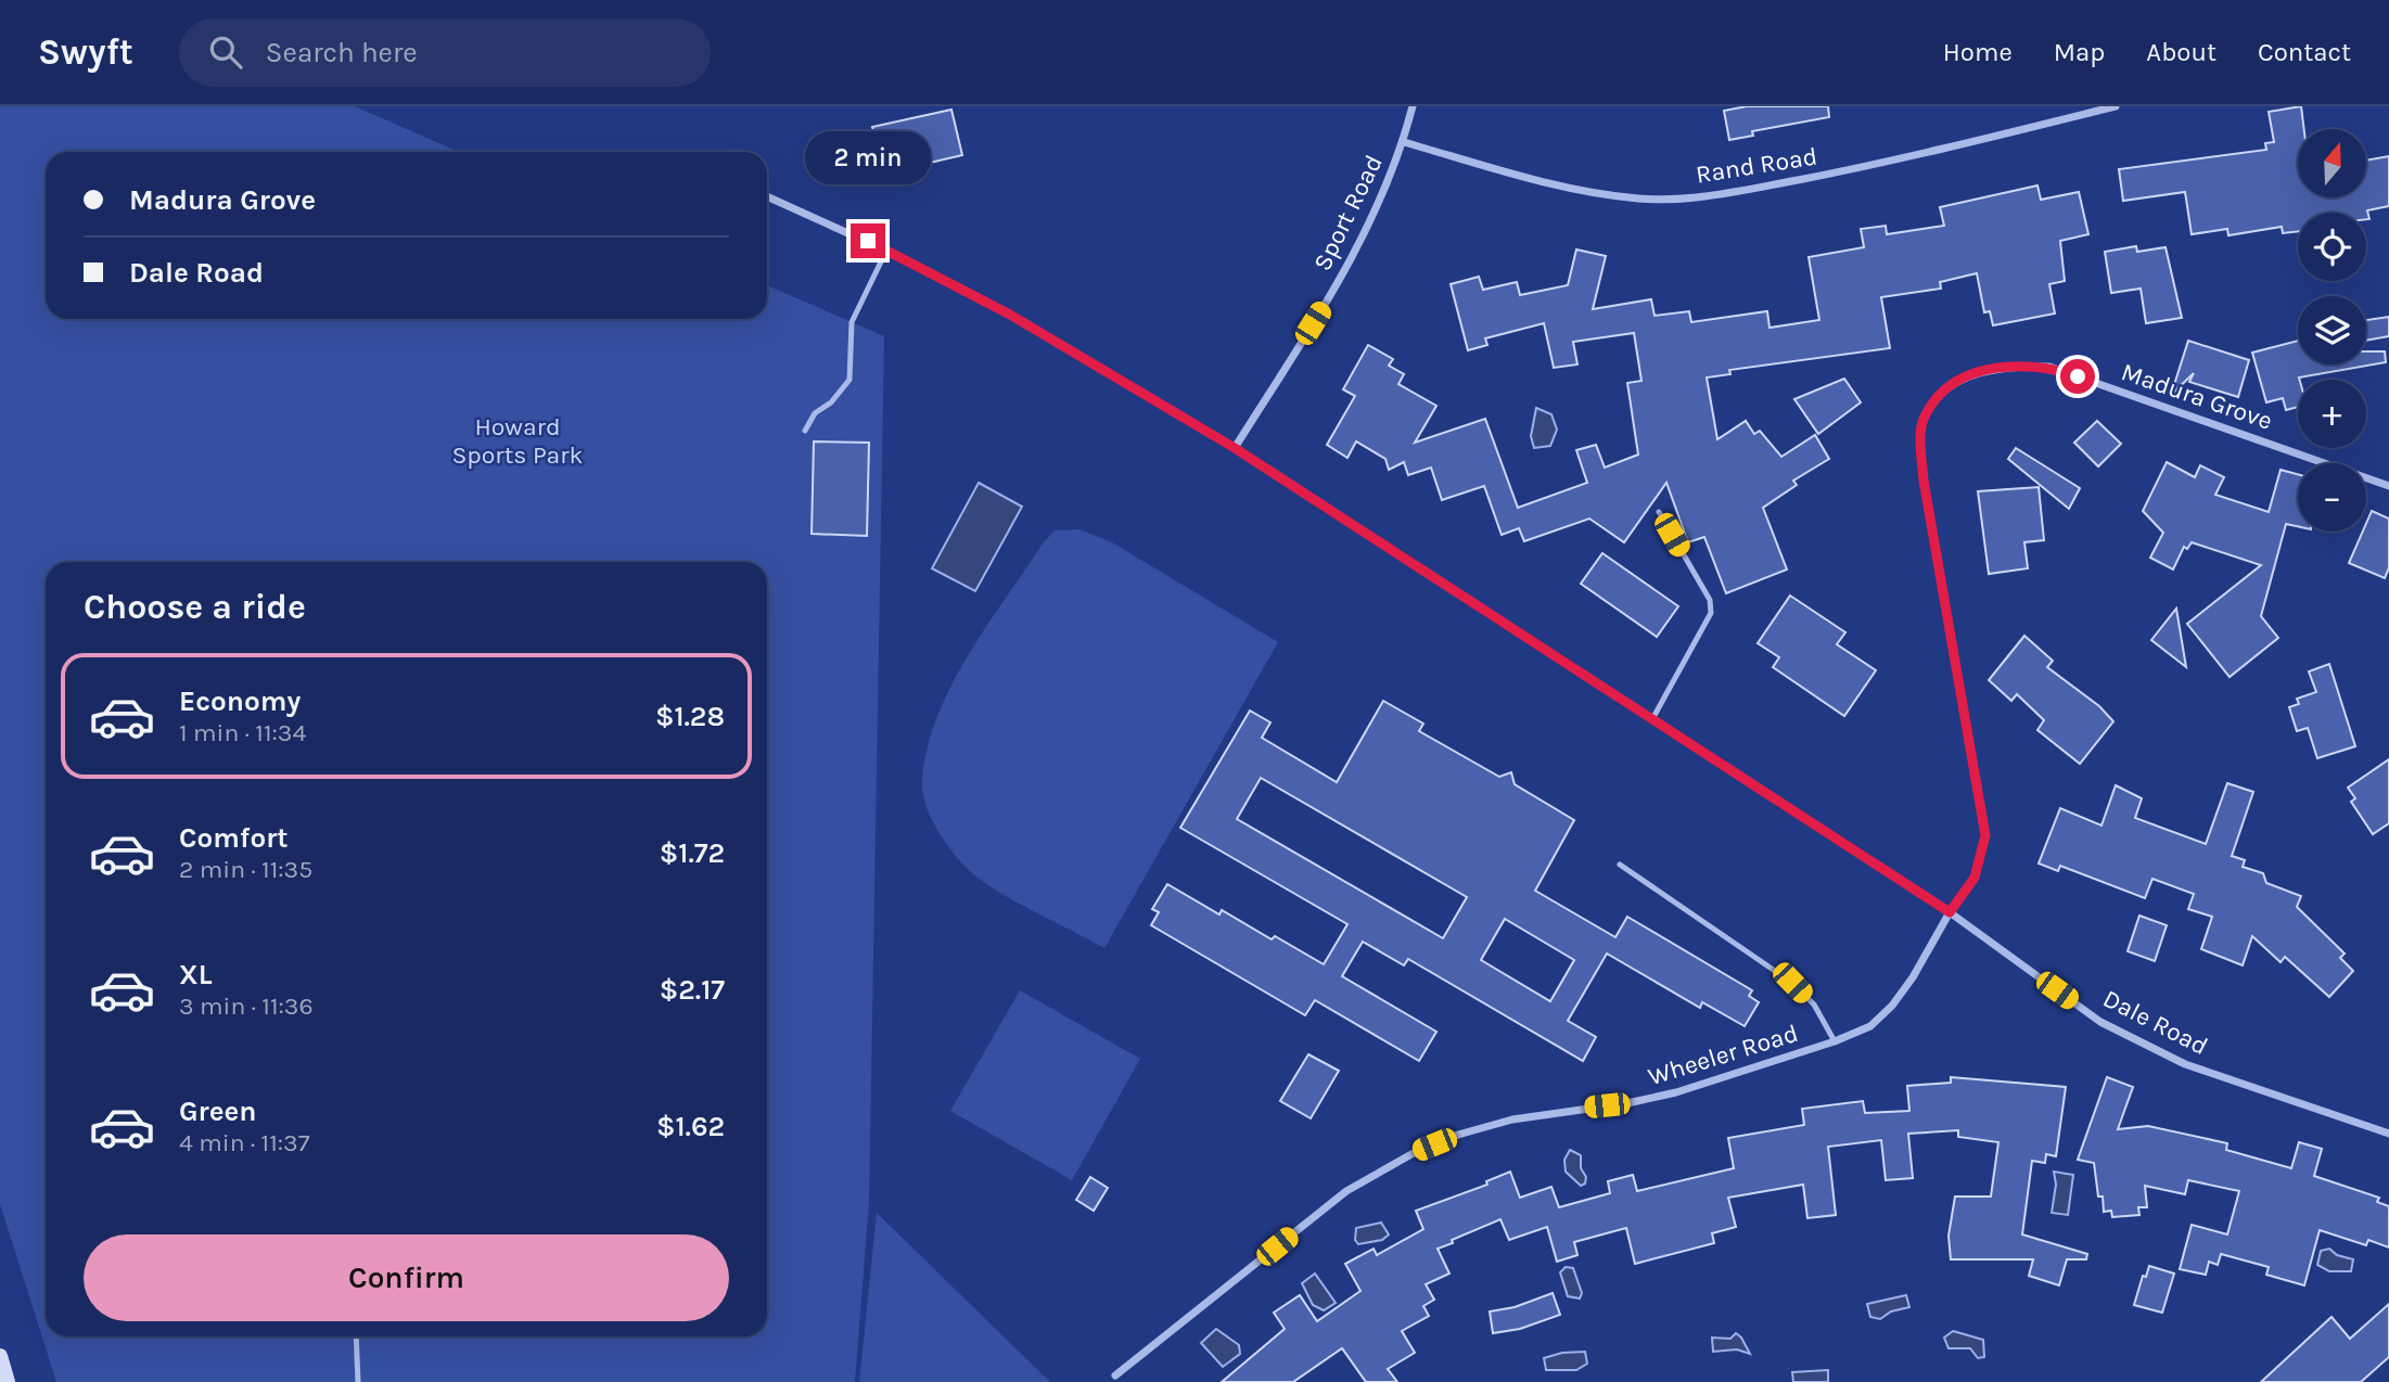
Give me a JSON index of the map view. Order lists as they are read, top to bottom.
{
  "streets": {
    "street": [
      "Rand Road",
      "Sport Road",
      "Madura Grove",
      "Dale Road",
      "Wheeler Road"
    ]
  },
  "crossings": [
    ["Rand Road", "Sport Road"],
    ["Sport Road", "Dale Road"],
    ["Madura Grove", "Wheeler Road"],
    ["Dale Road", "Wheeler Road"]
  ],
  "parks": ["Howard Sports Park"],
  "north": "top",
  "page": {
    "header": "Swyft",
    "search": "Search here",
    "nav": [
      "Home",
      "Map",
      "About",
      "Contact"
    ],
    "map_buttons": ["+", "−"],
    "bubble": "2 min",
    "banner": ["Madura Grove", "Dale Road"],
    "heading": "Choose a ride",
    "list": [
      {
        "name": "Economy",
        "note": "1 min · 11:34",
        "value": "$1.28"
      },
      {
        "name": "Comfort",
        "note": "2 min · 11:35",
        "value": "$1.72"
      },
      {
        "name": "XL",
        "note": "3 min · 11:36",
        "value": "$2.17"
      },
      {
        "name": "Green",
        "note": "4 min · 11:37",
        "value": "$1.62"
      }
    ],
    "buttons": "Confirm"
  }
}
